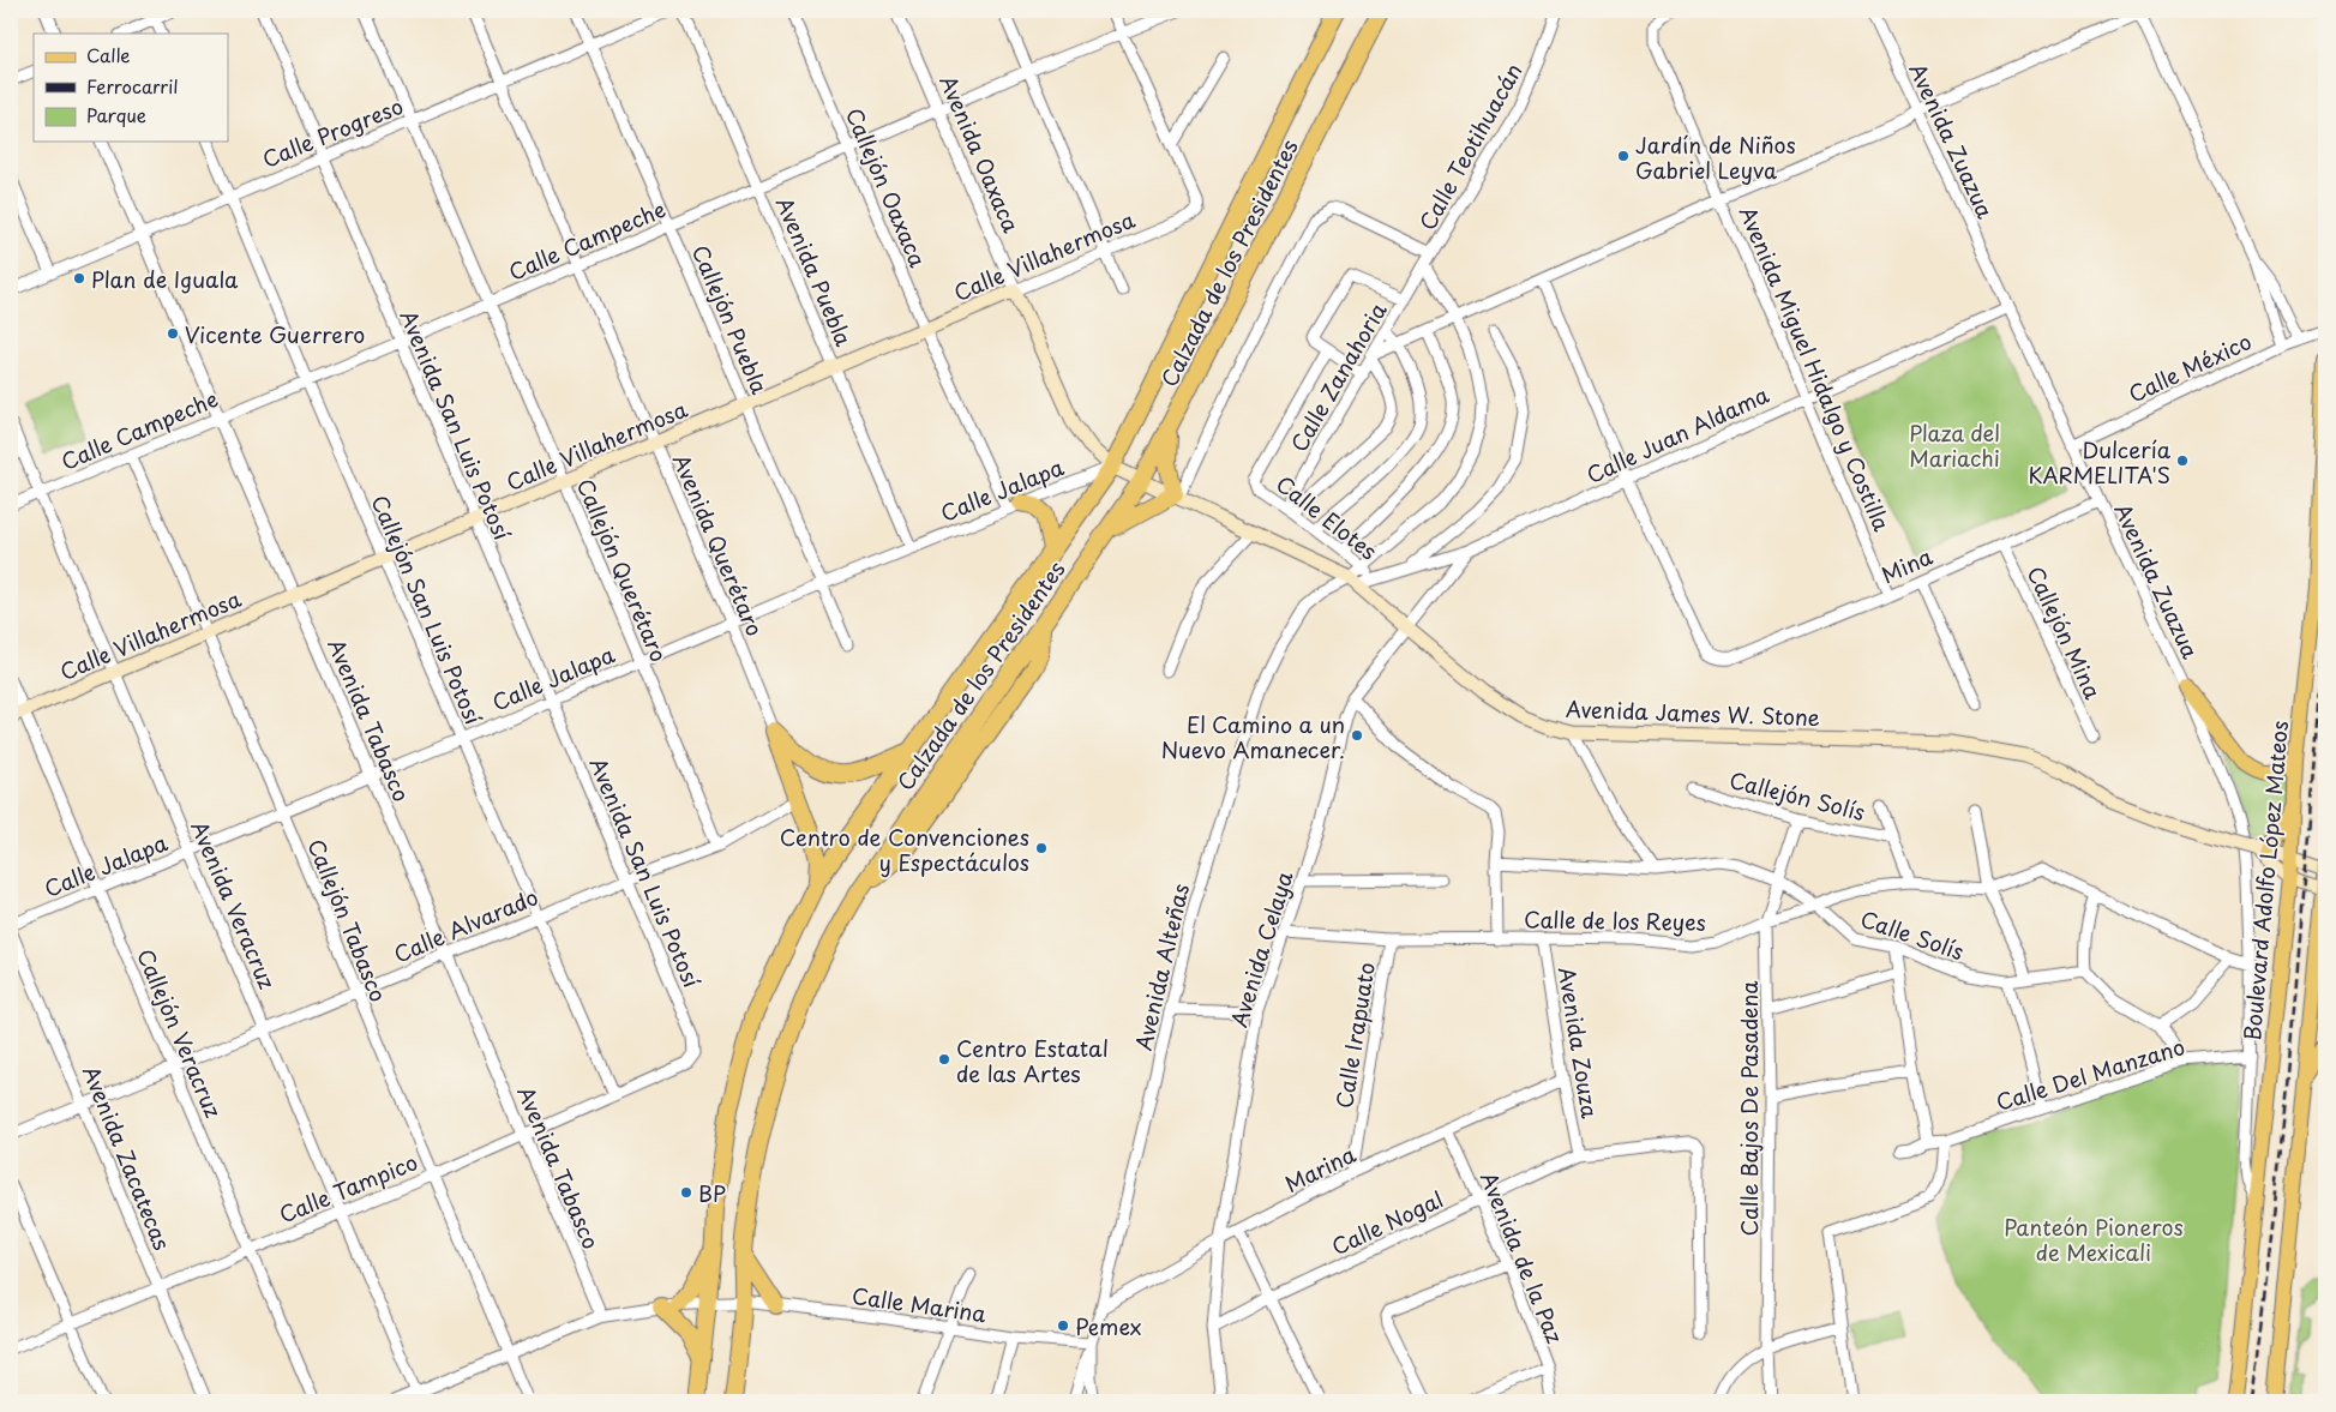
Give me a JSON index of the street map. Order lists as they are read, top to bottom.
{
  "streets": {
    "highway": ["Calzada de los Presidentes"],
    "main road": [
      "Avenida Oaxaca",
      "Calle Villahermosa",
      "Avenida James W. Stone",
      "Boulevard Adolfo López Mateos"
    ],
    "street": [
      "Calle Progreso",
      "Avenida Zuazua",
      "Calle Teotihuacán",
      "Callejón Oaxaca",
      "Calle Campeche",
      "Avenida Puebla",
      "Callejón Puebla",
      "Calle México",
      "Avenida Miguel Hidalgo y Costilla",
      "Calle Zanahoria",
      "Avenida San Luis Potosí",
      "Calle Juan Aldama",
      "Calle Jalapa",
      "Calle Elotes",
      "Avenida Querétaro",
      "Mina",
      "Callejón Querétaro",
      "Callejón San Luis Potosí",
      "Callejón Mina",
      "Avenida Tabasco",
      "Callejón Solís",
      "Avenida Veracruz",
      "Callejón Tabasco",
      "Calle de los Reyes",
      "Calle Alvarado",
      "Calle Solís",
      "Avenida Celaya",
      "Avenida Alteñas",
      "Callejón Veracruz",
      "Calle Irapuato",
      "Avenida Zouza",
      "Calle Del Manzano",
      "Calle Bajos De Pasadena",
      "Avenida Zacatecas",
      "Marina",
      "Calle Tampico",
      "Calle Nogal",
      "Avenida de la Paz",
      "Calle Marina"
    ]
  },
  "crossings": [
    ["Calle Progreso", "Callejón Puebla"],
    ["Calle Progreso", "Avenida San Luis Potosí"],
    ["Calle Progreso", "Avenida Querétaro"],
    ["Calle Progreso", "Callejón Querétaro"],
    ["Calle Progreso", "Callejón San Luis Potosí"],
    ["Calle Progreso", "Avenida Tabasco"],
    ["Avenida Zuazua", "Calle México"],
    ["Avenida Zuazua", "Calle Juan Aldama"],
    ["Avenida Zuazua", "Mina"],
    ["Avenida Zuazua", "Boulevard Adolfo López Mateos"],
    ["Avenida Zuazua", "Calle Del Manzano"],
    ["Calle Teotihuacán", "Calle Zanahoria"],
    ["Avenida Oaxaca", "Calle Campeche"],
    ["Avenida Oaxaca", "Calle Villahermosa"],
    ["Avenida Oaxaca", "Calzada de los Presidentes"],
    ["Avenida Oaxaca", "Calle Jalapa"],
    ["Avenida Oaxaca", "Avenida James W. Stone"],
    ["Callejón Oaxaca", "Calle Campeche"],
    ["Callejón Oaxaca", "Calle Villahermosa"],
    ["Callejón Oaxaca", "Calle Jalapa"],
    ["Calle Campeche", "Avenida Puebla"],
    ["Calle Campeche", "Callejón Puebla"],
    ["Calle Campeche", "Avenida San Luis Potosí"],
    ["Calle Campeche", "Avenida Querétaro"],
    ["Calle Campeche", "Callejón Querétaro"],
    ["Calle Campeche", "Callejón San Luis Potosí"],
    ["Calle Campeche", "Avenida Tabasco"],
    ["Calle Campeche", "Avenida Veracruz"],
    ["Calle Campeche", "Callejón Tabasco"],
    ["Calle Villahermosa", "Avenida Puebla"],
    ["Calle Villahermosa", "Callejón Puebla"],
    ["Calle Villahermosa", "Avenida San Luis Potosí"],
    ["Calle Villahermosa", "Avenida Querétaro"],
    ["Calle Villahermosa", "Callejón Querétaro"],
    ["Calle Villahermosa", "Callejón San Luis Potosí"],
    ["Calle Villahermosa", "Avenida Tabasco"],
    ["Calle Villahermosa", "Avenida Veracruz"],
    ["Calle Villahermosa", "Callejón Tabasco"],
    ["Calle Villahermosa", "Callejón Veracruz"],
    ["Calzada de los Presidentes", "Calle Jalapa"],
    ["Calzada de los Presidentes", "Avenida James W. Stone"],
    ["Calzada de los Presidentes", "Calle Marina"],
    ["Avenida Puebla", "Calle Jalapa"],
    ["Callejón Puebla", "Calle Jalapa"],
    ["Avenida Miguel Hidalgo y Costilla", "Calle Juan Aldama"],
    ["Avenida Miguel Hidalgo y Costilla", "Mina"],
    ["Calle Zanahoria", "Calle Elotes"],
    ["Avenida San Luis Potosí", "Calle Jalapa"],
    ["Avenida San Luis Potosí", "Calle Alvarado"],
    ["Avenida San Luis Potosí", "Calle Tampico"],
    ["Calle Juan Aldama", "Calle Elotes"],
    ["Calle Juan Aldama", "Mina"],
    ["Calle Juan Aldama", "Avenida James W. Stone"],
    ["Calle Juan Aldama", "Avenida Celaya"],
    ["Calle Juan Aldama", "Avenida Alteñas"],
    ["Calle Jalapa", "Avenida Querétaro"],
    ["Calle Jalapa", "Callejón Querétaro"],
    ["Calle Jalapa", "Callejón San Luis Potosí"],
    ["Calle Jalapa", "Avenida Tabasco"],
    ["Calle Jalapa", "Avenida Veracruz"],
    ["Calle Jalapa", "Callejón Tabasco"],
    ["Calle Jalapa", "Callejón Veracruz"],
    ["Mina", "Callejón Mina"],
    ["Callejón Querétaro", "Calle Alvarado"],
    ["Callejón San Luis Potosí", "Calle Alvarado"],
    ["Callejón San Luis Potosí", "Calle Tampico"],
    ["Avenida James W. Stone", "Boulevard Adolfo López Mateos"],
    ["Avenida James W. Stone", "Avenida Celaya"],
    ["Avenida James W. Stone", "Avenida Alteñas"],
    ["Avenida Tabasco", "Calle Alvarado"],
    ["Avenida Tabasco", "Calle Tampico"],
    ["Callejón Solís", "Calle de los Reyes"],
    ["Callejón Solís", "Calle Bajos De Pasadena"],
    ["Avenida Veracruz", "Calle Alvarado"],
    ["Avenida Veracruz", "Calle Tampico"],
    ["Callejón Tabasco", "Calle Alvarado"],
    ["Callejón Tabasco", "Calle Tampico"],
    ["Calle de los Reyes", "Calle Solís"],
    ["Calle de los Reyes", "Avenida Celaya"],
    ["Calle de los Reyes", "Calle Irapuato"],
    ["Calle de los Reyes", "Avenida Zouza"],
    ["Calle de los Reyes", "Calle Bajos De Pasadena"],
    ["Calle Alvarado", "Callejón Veracruz"],
    ["Calle Alvarado", "Avenida Zacatecas"],
    ["Calle Solís", "Calle Bajos De Pasadena"],
    ["Avenida Celaya", "Marina"],
    ["Avenida Celaya", "Calle Nogal"],
    ["Avenida Alteñas", "Marina"],
    ["Avenida Alteñas", "Calle Marina"],
    ["Callejón Veracruz", "Calle Tampico"],
    ["Calle Irapuato", "Marina"],
    ["Avenida Zouza", "Marina"],
    ["Avenida Zouza", "Calle Nogal"],
    ["Avenida Zacatecas", "Calle Tampico"],
    ["Marina", "Avenida de la Paz"],
    ["Calle Nogal", "Avenida de la Paz"]
  ],
  "parks": ["Plaza del Mariachi", "Panteón Pioneros de Mexicali"],
  "places": [
    "Jardín de Niños Gabriel Leyva",
    "Plan de Iguala",
    "Vicente Guerrero",
    "Dulcería KARMELITA'S",
    "El Camino a un Nuevo Amanecer.",
    "Centro de Convenciones y Espectáculos",
    "Centro Estatal de las Artes",
    "BP",
    "Pemex"
  ],
  "legend": ["Calle", "Ferrocarril", "Parque"]
}
